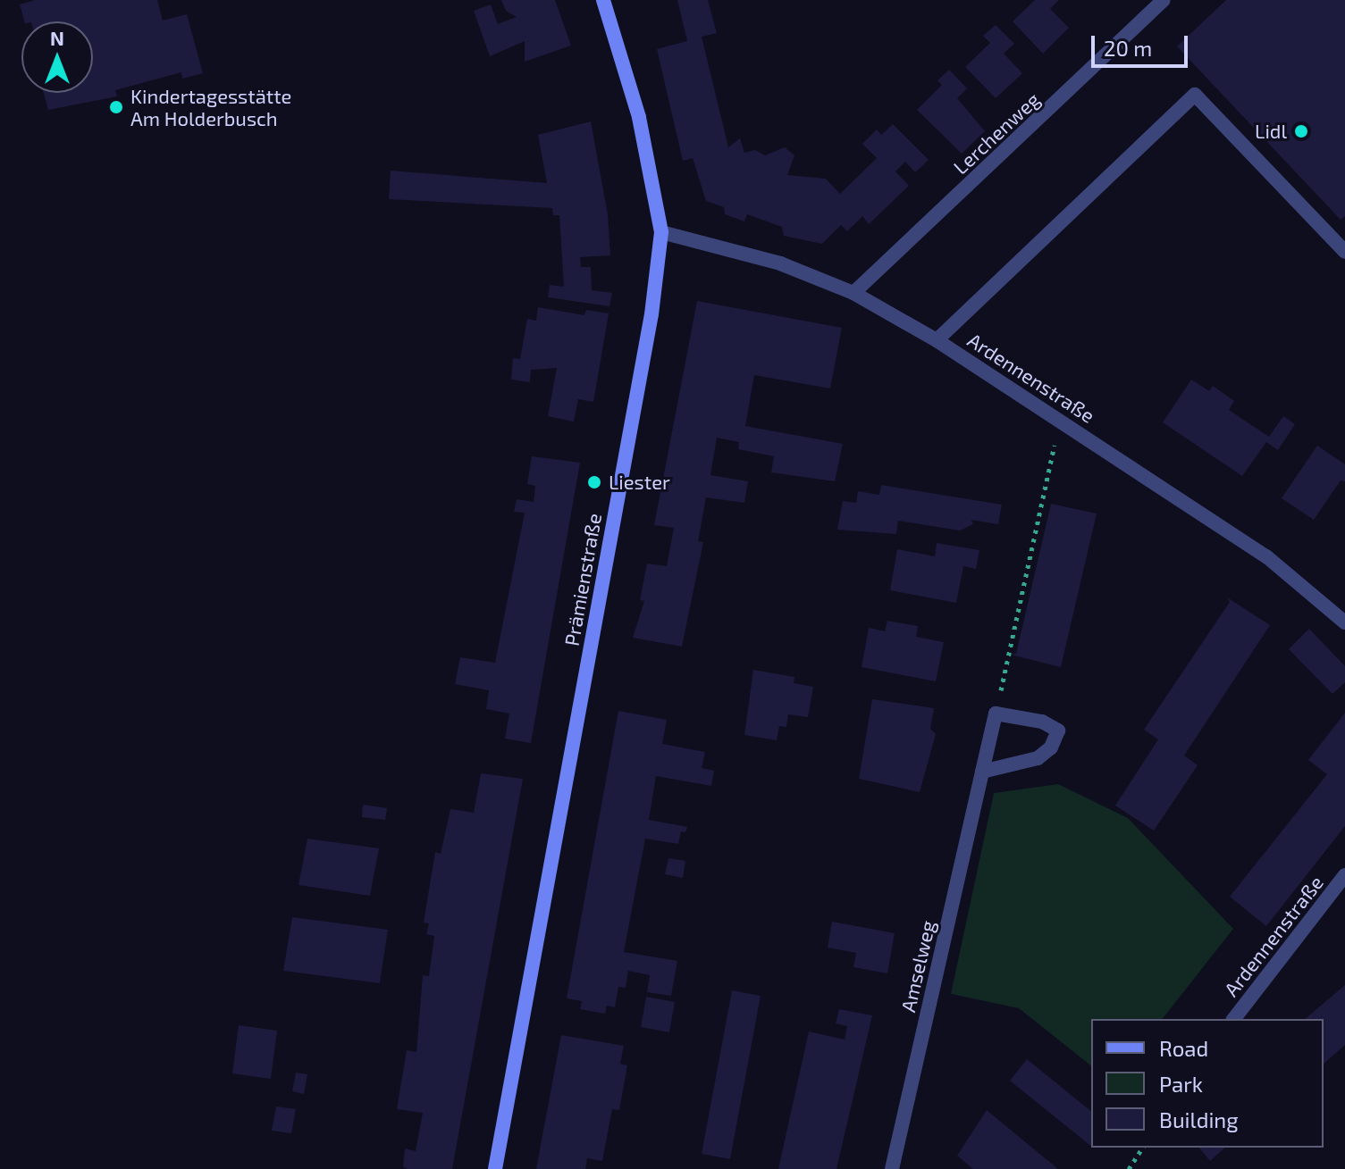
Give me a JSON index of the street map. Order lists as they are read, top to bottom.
{
  "streets": {
    "street": [
      "Lerchenweg",
      "Ardennenstraße",
      "Prämienstraße",
      "Amselweg"
    ]
  },
  "crossings": [
    ["Lerchenweg", "Ardennenstraße"],
    ["Ardennenstraße", "Prämienstraße"]
  ],
  "places": ["Kindertagesstätte Am Holderbusch", "Lidl", "Liester"],
  "legend": ["Road", "Park", "Building"],
  "scale_bar": "20 m",
  "north": "top"
}
